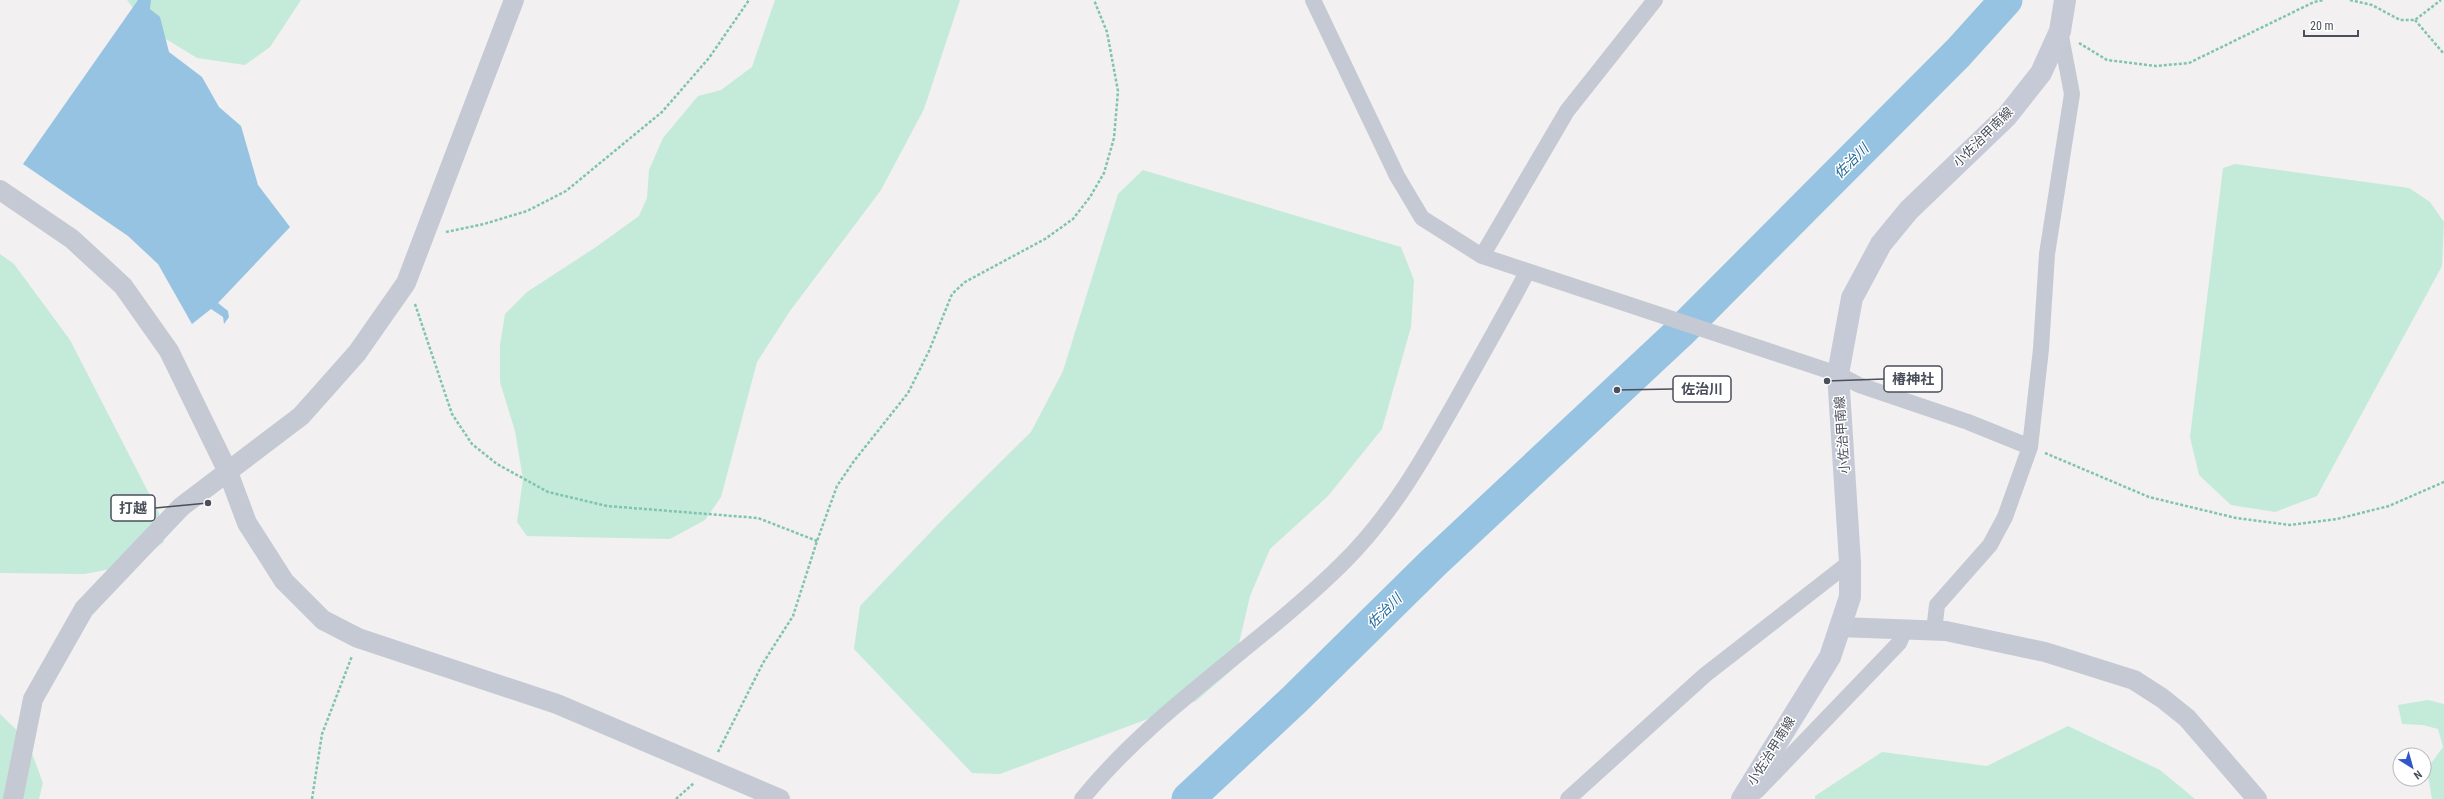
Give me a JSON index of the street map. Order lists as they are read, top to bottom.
{
  "streets": {
    "main road": ["小佐治甲南線"]
  },
  "water": ["佐治川"],
  "places": ["椿神社", "佐治川", "打越"],
  "scale_bar": "20 m",
  "north": "bottom right"
}
